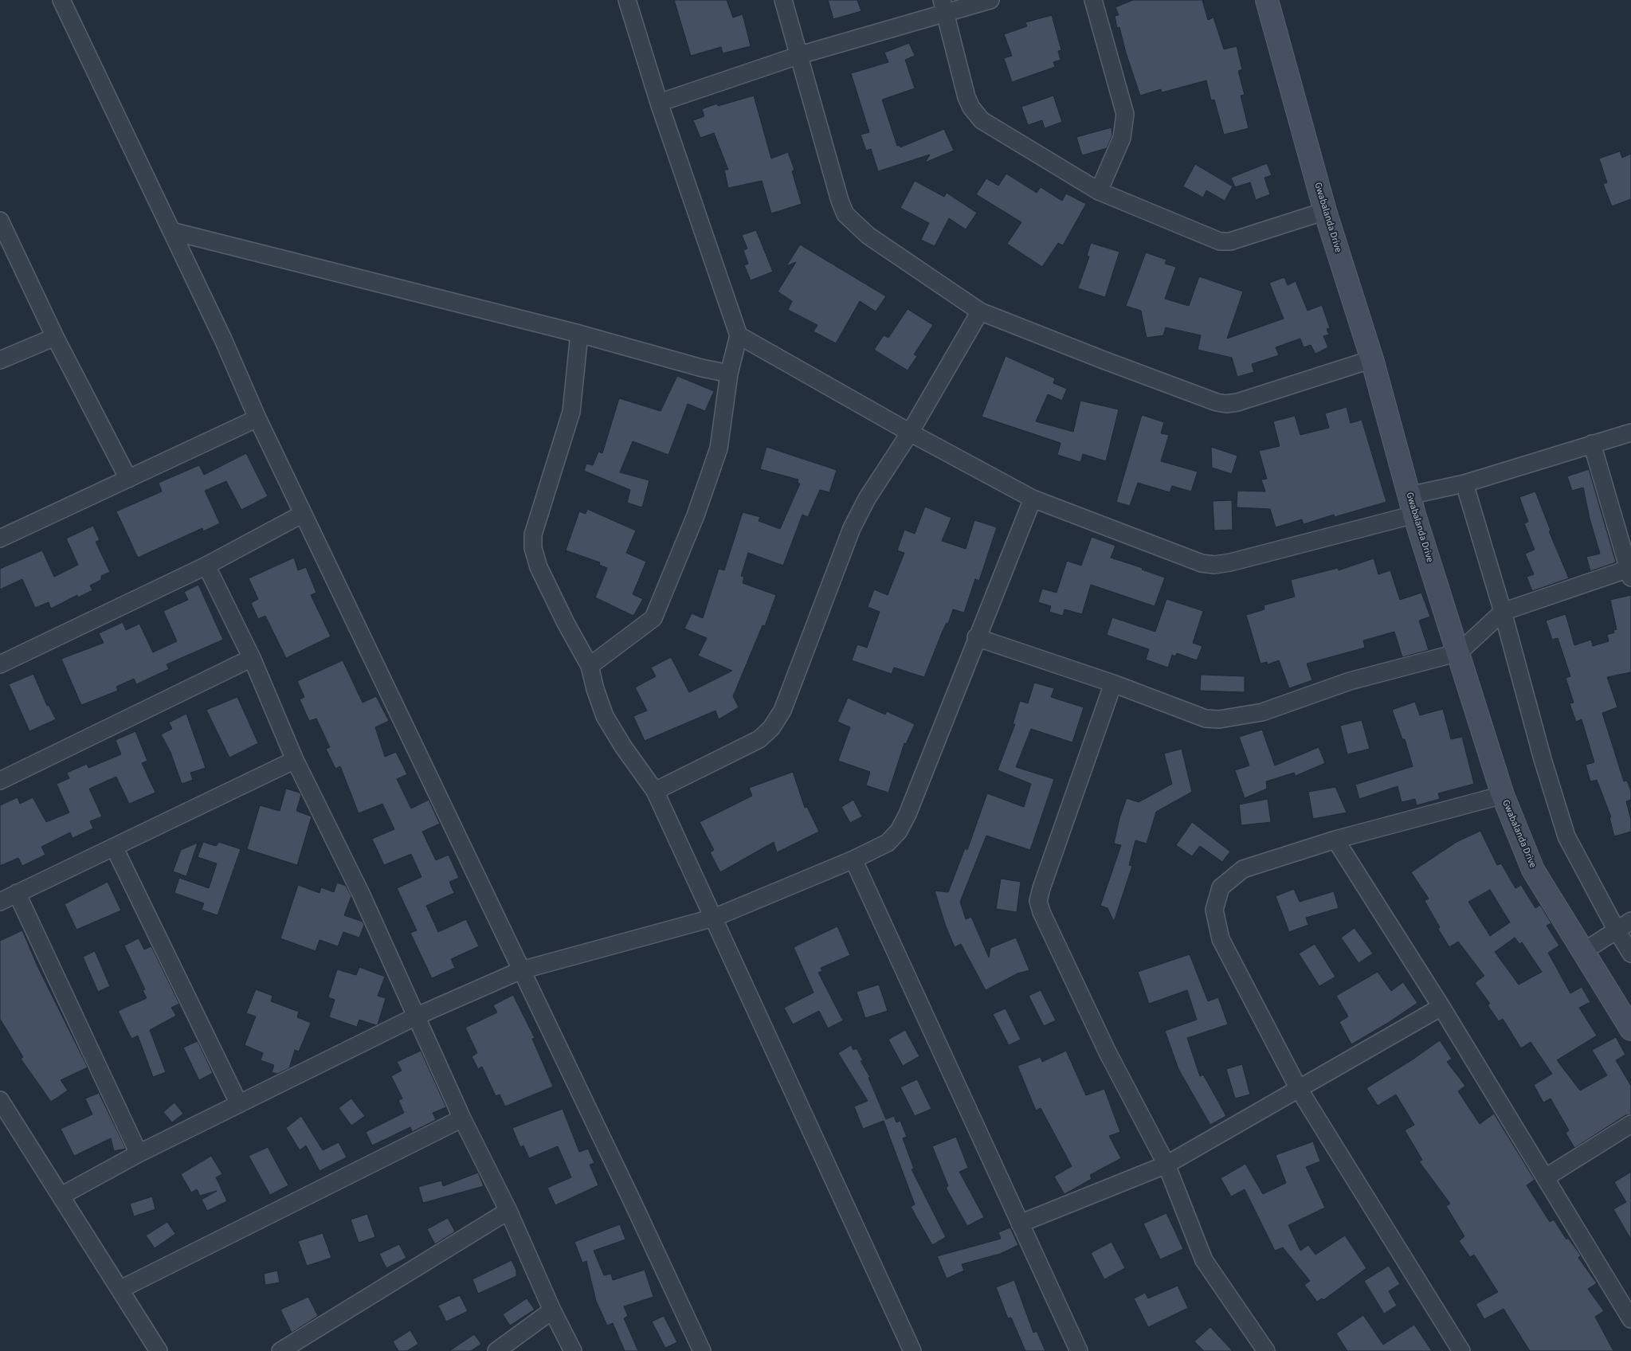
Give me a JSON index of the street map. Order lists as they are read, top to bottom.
{
  "streets": {
    "street": ["Gwabalanda Drive"]
  }
}
